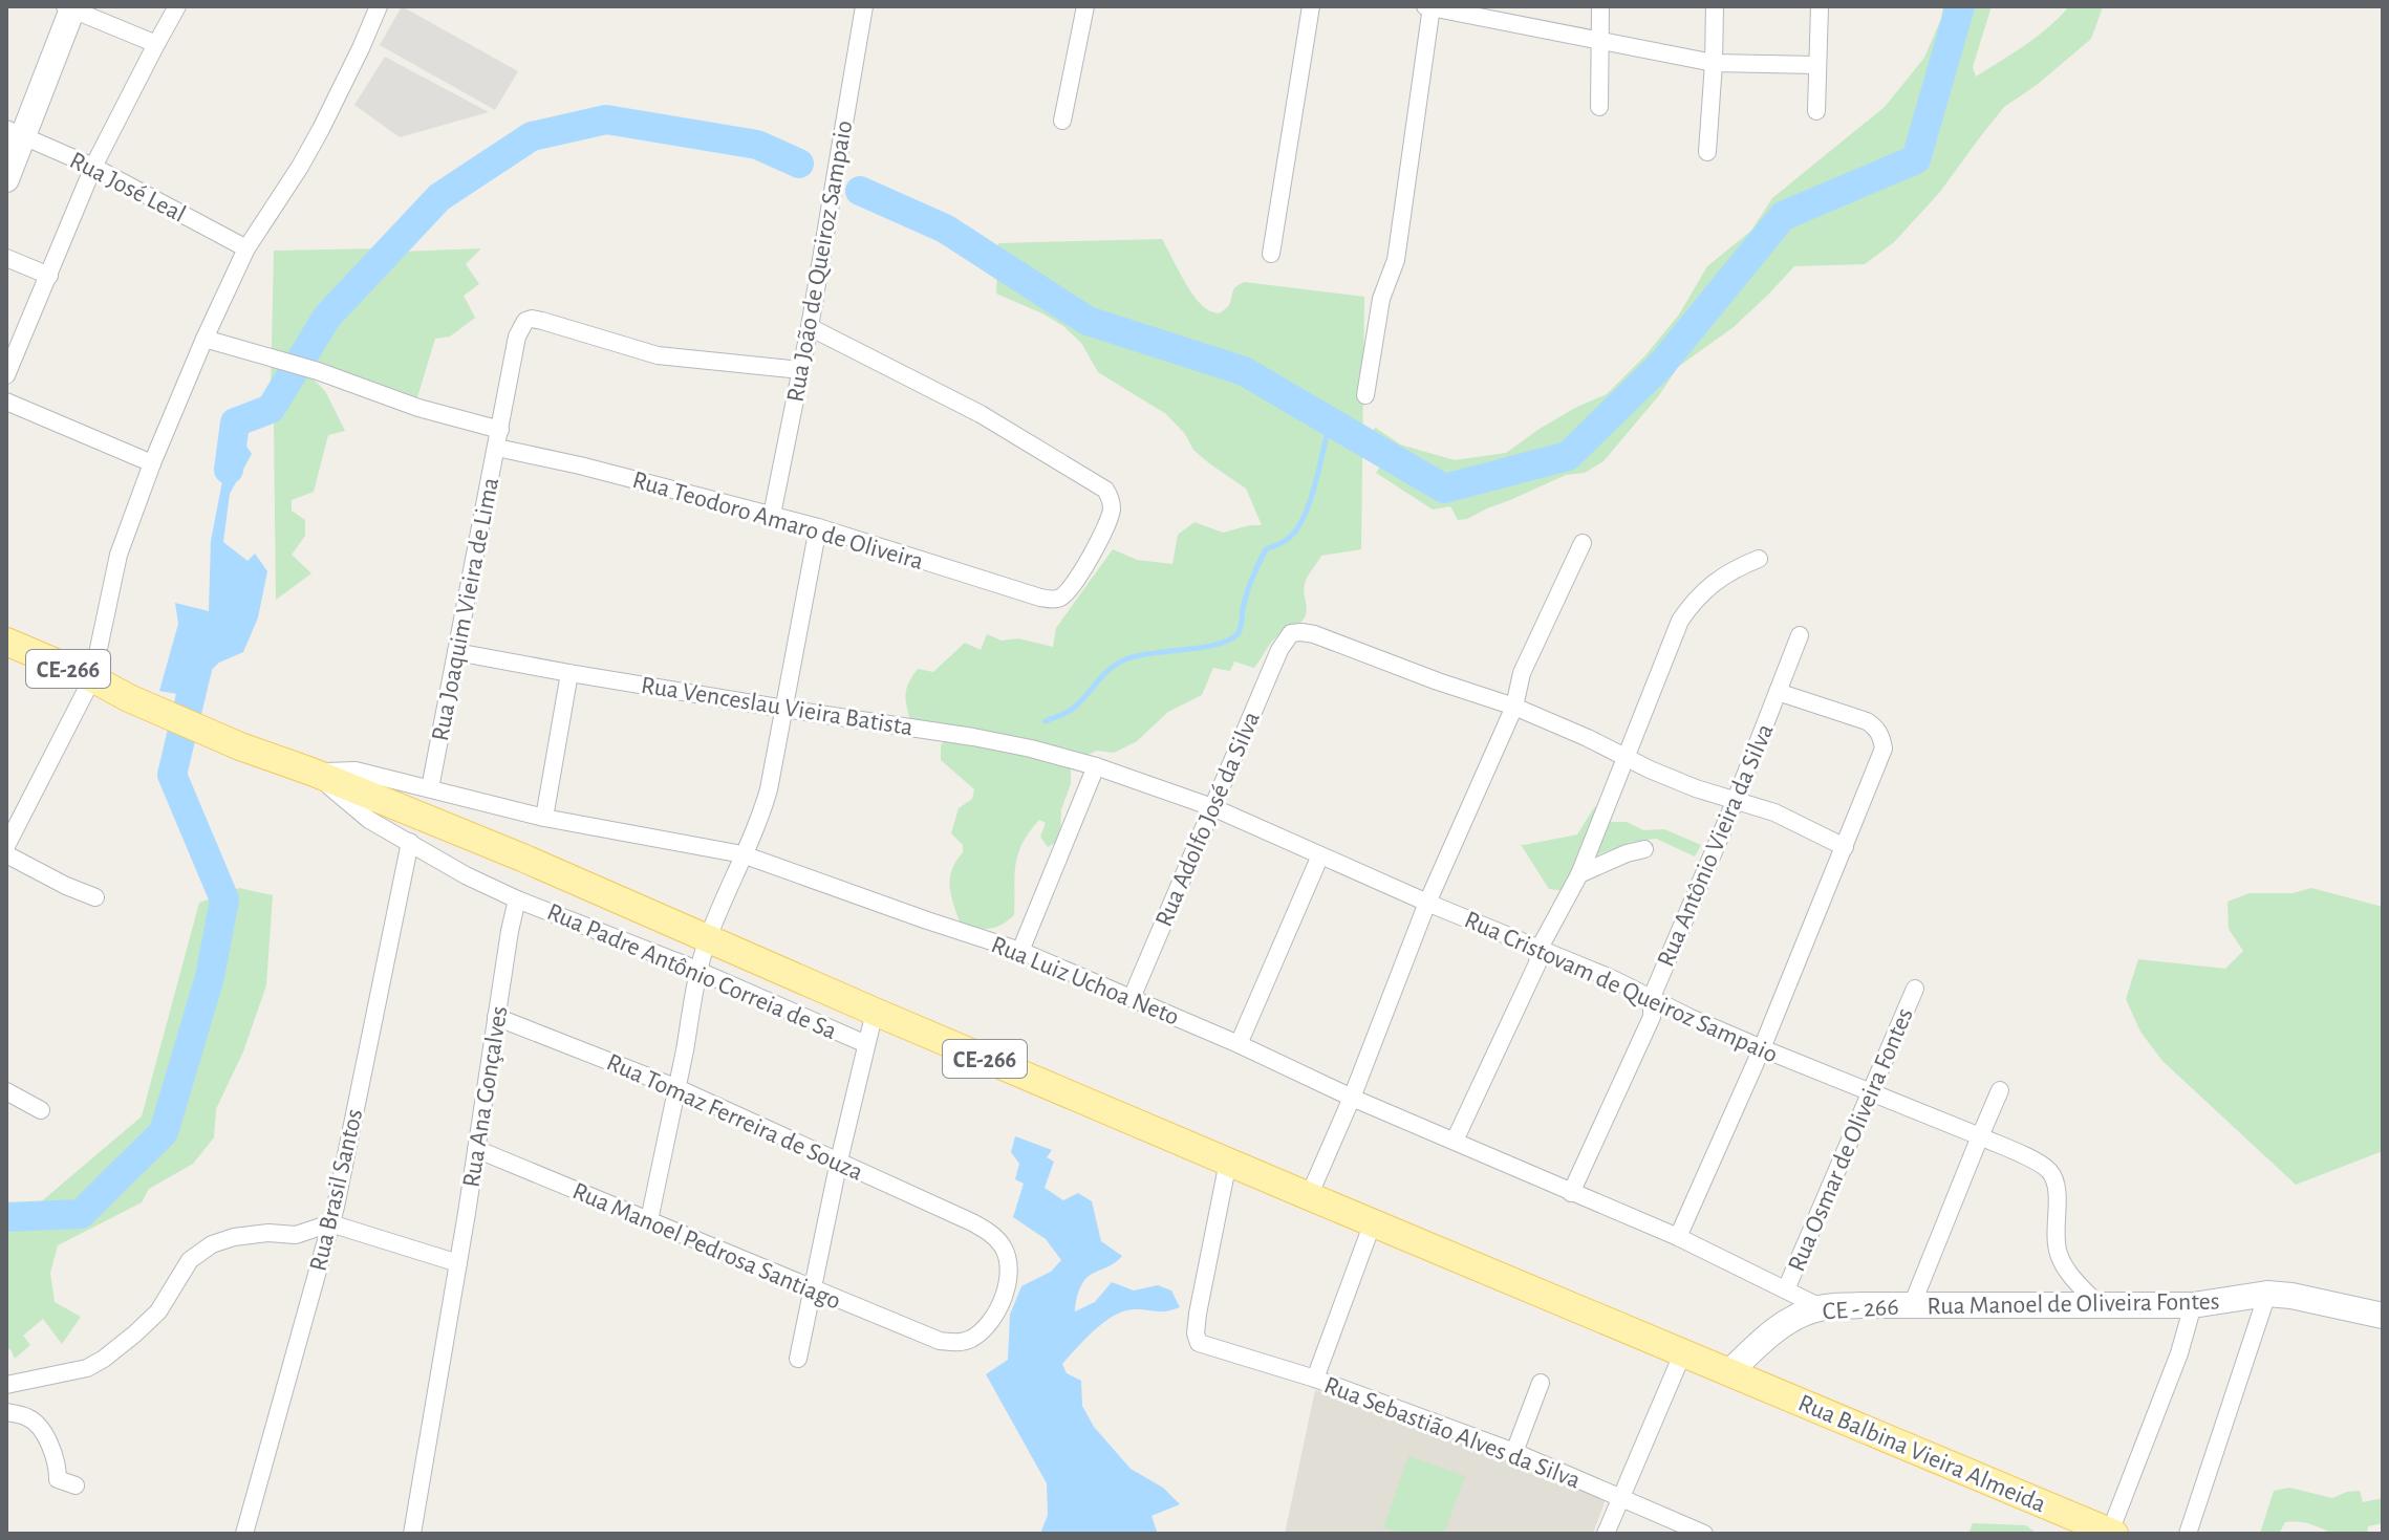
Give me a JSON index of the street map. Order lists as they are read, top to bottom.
{
  "streets": {
    "main road": ["CE-266", "Rua Balbina Vieira Almeida"],
    "street": [
      "Rua José Leal",
      "Rua João de Queiroz Sampaio",
      "Rua Teodoro Amaro de Oliveira",
      "Rua Joaquim Vieira de Lima",
      "Rua Venceslau Vieira Batista",
      "Rua Adolfo José da Silva",
      "Rua Antônio Vieira da Silva",
      "Rua Padre Antônio Correia de Sa",
      "Rua Luiz Uchoa Neto",
      "Rua Cristovam de Queiroz Sampaio",
      "Rua Ana Gonçalves",
      "Rua Tomaz Ferreira de Souza",
      "Rua Osmar de Oliveira Fontes",
      "Rua Brasil Santos",
      "Rua Manoel Pedrosa Santiago",
      "Rua Manoel de Oliveira Fontes",
      "CE - 266",
      "Rua Sebastião Alves da Silva"
    ]
  },
  "crossings": [
    ["Rua João de Queiroz Sampaio", "Rua Teodoro Amaro de Oliveira"],
    ["Rua João de Queiroz Sampaio", "Rua Joaquim Vieira de Lima"],
    ["Rua Teodoro Amaro de Oliveira", "Rua Joaquim Vieira de Lima"],
    ["Rua Joaquim Vieira de Lima", "Rua Venceslau Vieira Batista"],
    ["Rua Joaquim Vieira de Lima", "Rua Luiz Uchoa Neto"],
    ["CE-266", "Rua Luiz Uchoa Neto"],
    ["CE-266", "CE - 266"],
    ["CE-266", "Rua Sebastião Alves da Silva"],
    ["CE-266", "Rua Balbina Vieira Almeida"],
    ["Rua Venceslau Vieira Batista", "Rua Cristovam de Queiroz Sampaio"],
    ["Rua Adolfo José da Silva", "Rua Luiz Uchoa Neto"],
    ["Rua Adolfo José da Silva", "Rua Cristovam de Queiroz Sampaio"],
    ["Rua Antônio Vieira da Silva", "Rua Luiz Uchoa Neto"],
    ["Rua Antônio Vieira da Silva", "Rua Cristovam de Queiroz Sampaio"],
    ["Rua Padre Antônio Correia de Sa", "Rua Ana Gonçalves"],
    ["Rua Luiz Uchoa Neto", "Rua Osmar de Oliveira Fontes"],
    ["Rua Luiz Uchoa Neto", "CE - 266"],
    ["Rua Cristovam de Queiroz Sampaio", "Rua Osmar de Oliveira Fontes"],
    ["Rua Cristovam de Queiroz Sampaio", "Rua Manoel de Oliveira Fontes"],
    ["Rua Ana Gonçalves", "Rua Tomaz Ferreira de Souza"],
    ["Rua Ana Gonçalves", "Rua Manoel Pedrosa Santiago"],
    ["Rua Tomaz Ferreira de Souza", "Rua Manoel Pedrosa Santiago"],
    ["Rua Manoel de Oliveira Fontes", "CE - 266"],
    ["CE - 266", "Rua Balbina Vieira Almeida"]
  ]
}
